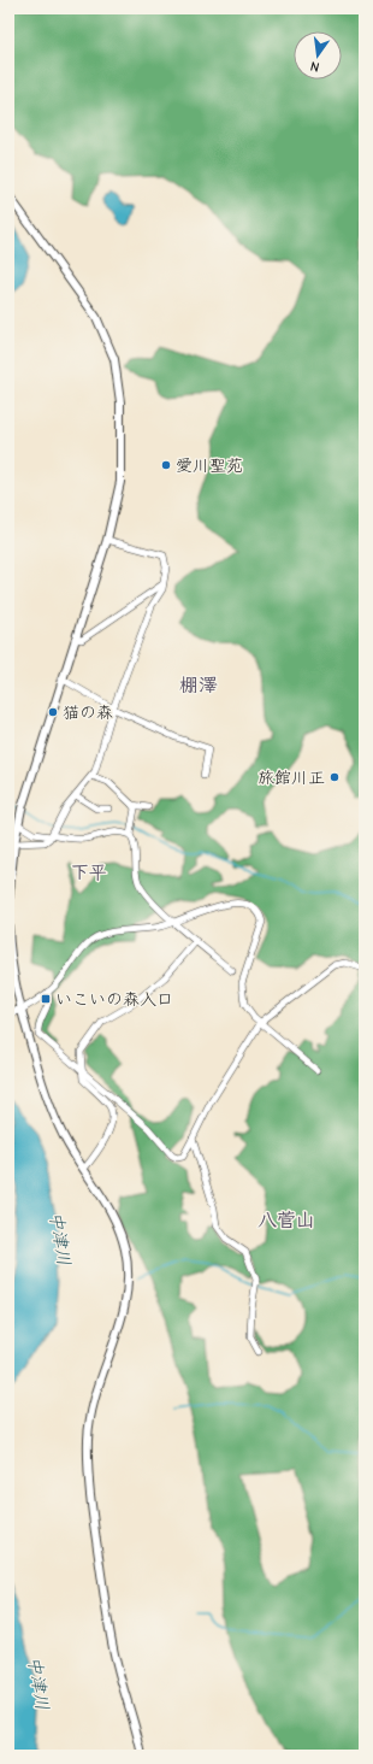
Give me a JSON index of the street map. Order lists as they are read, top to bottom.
{
  "districts": ["棚澤", "下平", "八菅山"],
  "water": ["中津川"],
  "places": {
    "other": ["愛川聖苑", "猫の森", "旅館川正"],
    "transit": ["いこいの森入口"]
  },
  "north": "bottom"
}
